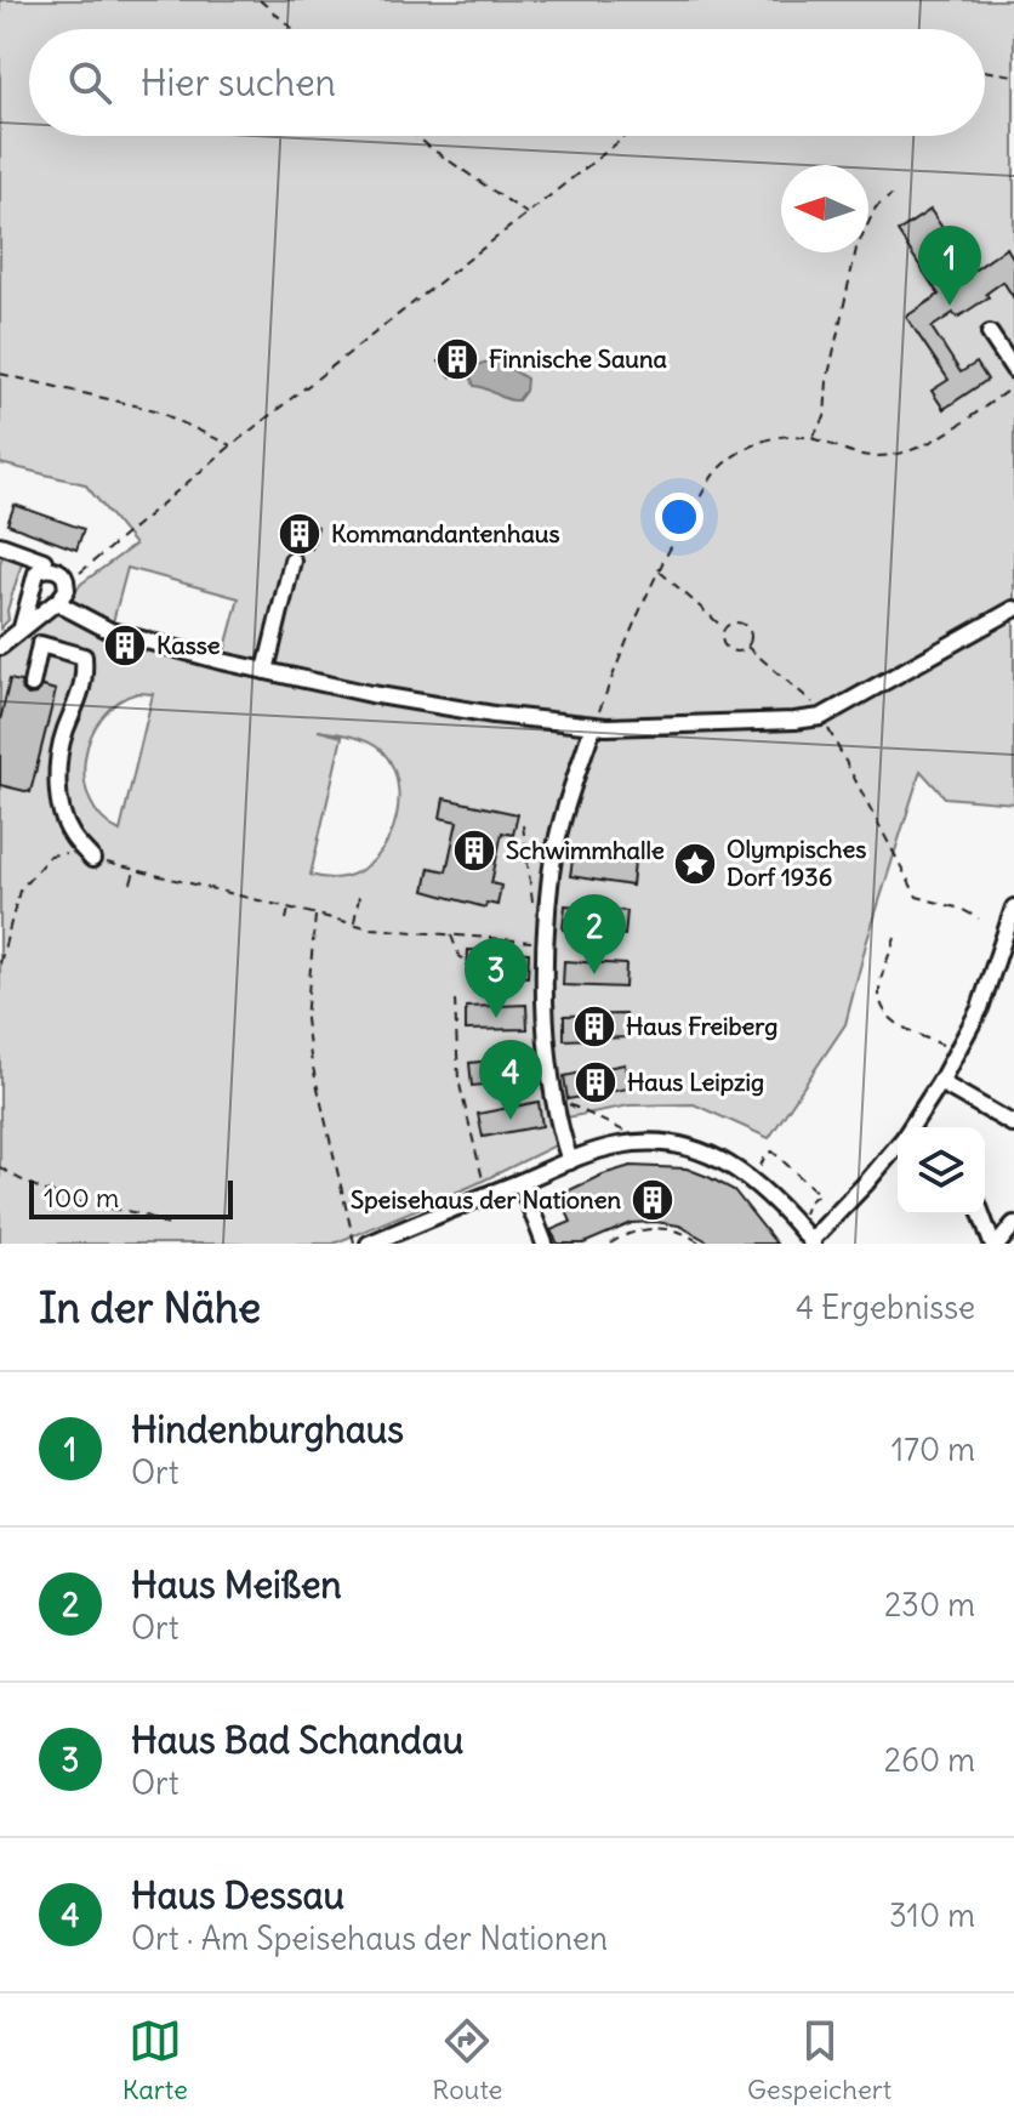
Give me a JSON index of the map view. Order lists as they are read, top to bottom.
{
  "places": {
    "building": [
      "Finnische Sauna",
      "Kommandantenhaus",
      "Kasse",
      "Schwimmhalle",
      "Haus Freiberg",
      "Haus Leipzig",
      "Speisehaus der Nationen"
    ],
    "place": ["Olympisches Dorf 1936"]
  },
  "scale_bar": "100 m",
  "north": "left",
  "page": {
    "search": "Hier suchen",
    "pins": [
      "1",
      "2",
      "3",
      "4"
    ],
    "scale": "100 m",
    "heading": ["In der Nähe", "4 Ergebnisse"],
    "list": [
      {
        "mark": "1",
        "name": "Hindenburghaus",
        "note": "Ort",
        "value": "170 m"
      },
      {
        "mark": "2",
        "name": "Haus Meißen",
        "note": "Ort",
        "value": "230 m"
      },
      {
        "mark": "3",
        "name": "Haus Bad Schandau",
        "note": "Ort",
        "value": "260 m"
      },
      {
        "mark": "4",
        "name": "Haus Dessau",
        "note": "Ort · Am Speisehaus der Nationen",
        "value": "310 m"
      }
    ],
    "nav": ["Karte", "Route", "Gespeichert"]
  }
}
